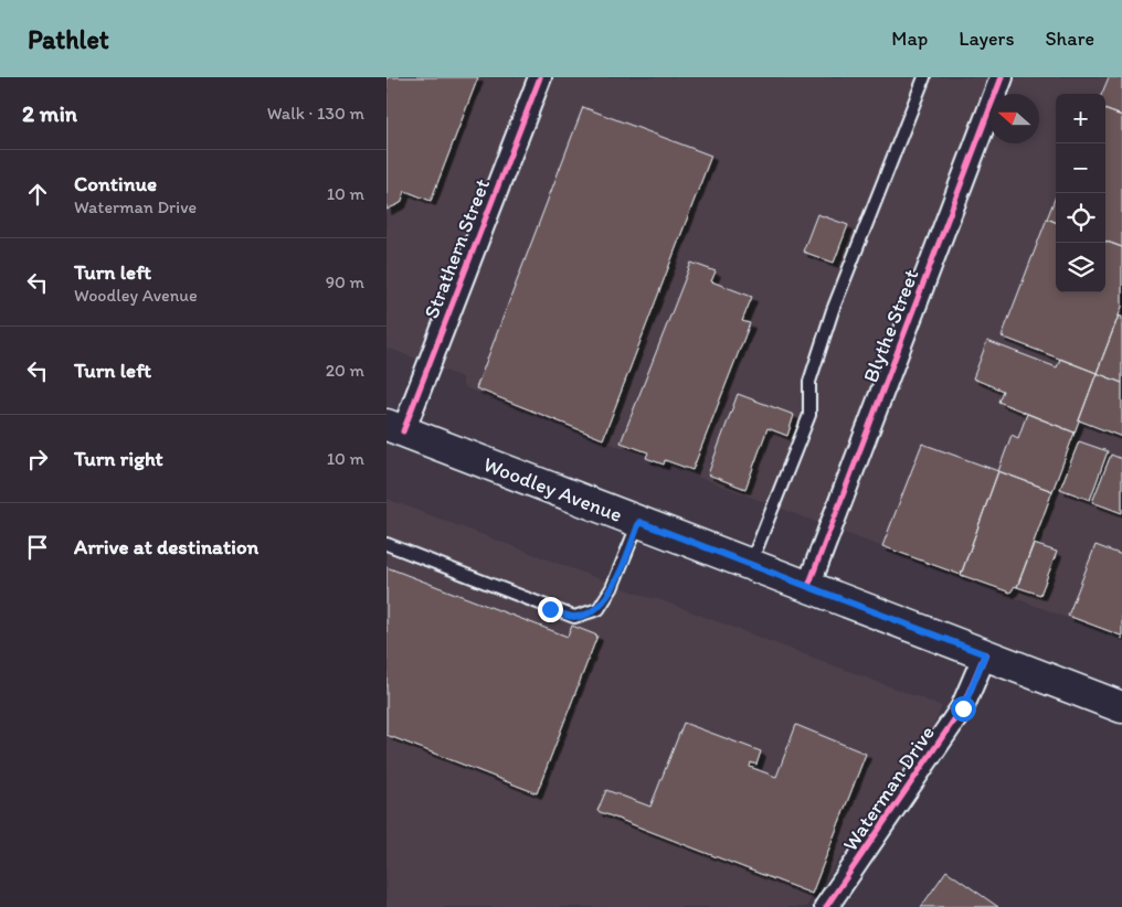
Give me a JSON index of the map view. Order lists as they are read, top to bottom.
{
  "streets": {
    "main road": ["Woodley Avenue"],
    "street": ["Strathern Street", "Blythe Street", "Waterman Drive"]
  },
  "crossings": [
    ["Strathern Street", "Woodley Avenue"],
    ["Blythe Street", "Woodley Avenue"],
    ["Woodley Avenue", "Waterman Drive"]
  ],
  "north": "left",
  "page": {
    "header": "Pathlet",
    "nav": ["Map", "Layers", "Share"],
    "heading": ["2 min", "Walk · 130 m"],
    "map_buttons": ["+", "−"],
    "list": [
      ["Continue", "Waterman Drive", "10 m"],
      ["Turn left", "Woodley Avenue", "90 m"],
      ["Turn left", "20 m"],
      ["Turn right", "10 m"],
      "Arrive at destination"
    ]
  }
}
